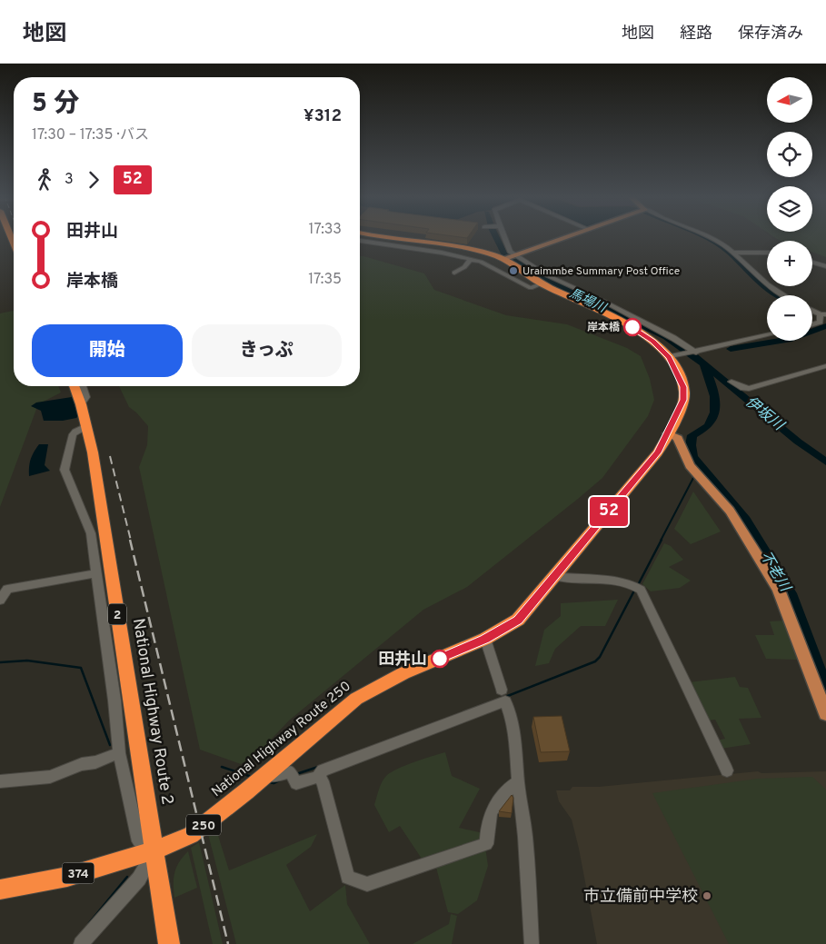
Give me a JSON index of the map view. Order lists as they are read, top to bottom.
{
  "streets": {
    "highway": [
      "2",
      "National Highway Route 2",
      "National Highway Route 250",
      "250",
      "374"
    ]
  },
  "crossings": [
    ["National Highway Route 2", "National Highway Route 250"],
    ["National Highway Route 2", "374"],
    ["National Highway Route 250", "374"]
  ],
  "water": ["馬場川", "伊坂川", "不老川"],
  "places": [
    "Uraimmbe Summary Post Office",
    "岸本橋",
    "田井山",
    "市立備前中学校"
  ],
  "lines": ["bus line 52"],
  "north": "left",
  "page": {
    "header": "地図",
    "nav": ["地図", "経路", "保存済み"],
    "on_map": "52",
    "map_buttons": ["+", "−"],
    "heading": ["5 分", "17:30 – 17:35 · バス", "¥312"],
    "legs": ["3", "52"],
    "list": [
      {
        "name": "田井山",
        "value": "17:33"
      },
      {
        "name": "岸本橋",
        "value": "17:35"
      }
    ],
    "buttons": ["開始", "きっぷ"]
  }
}
